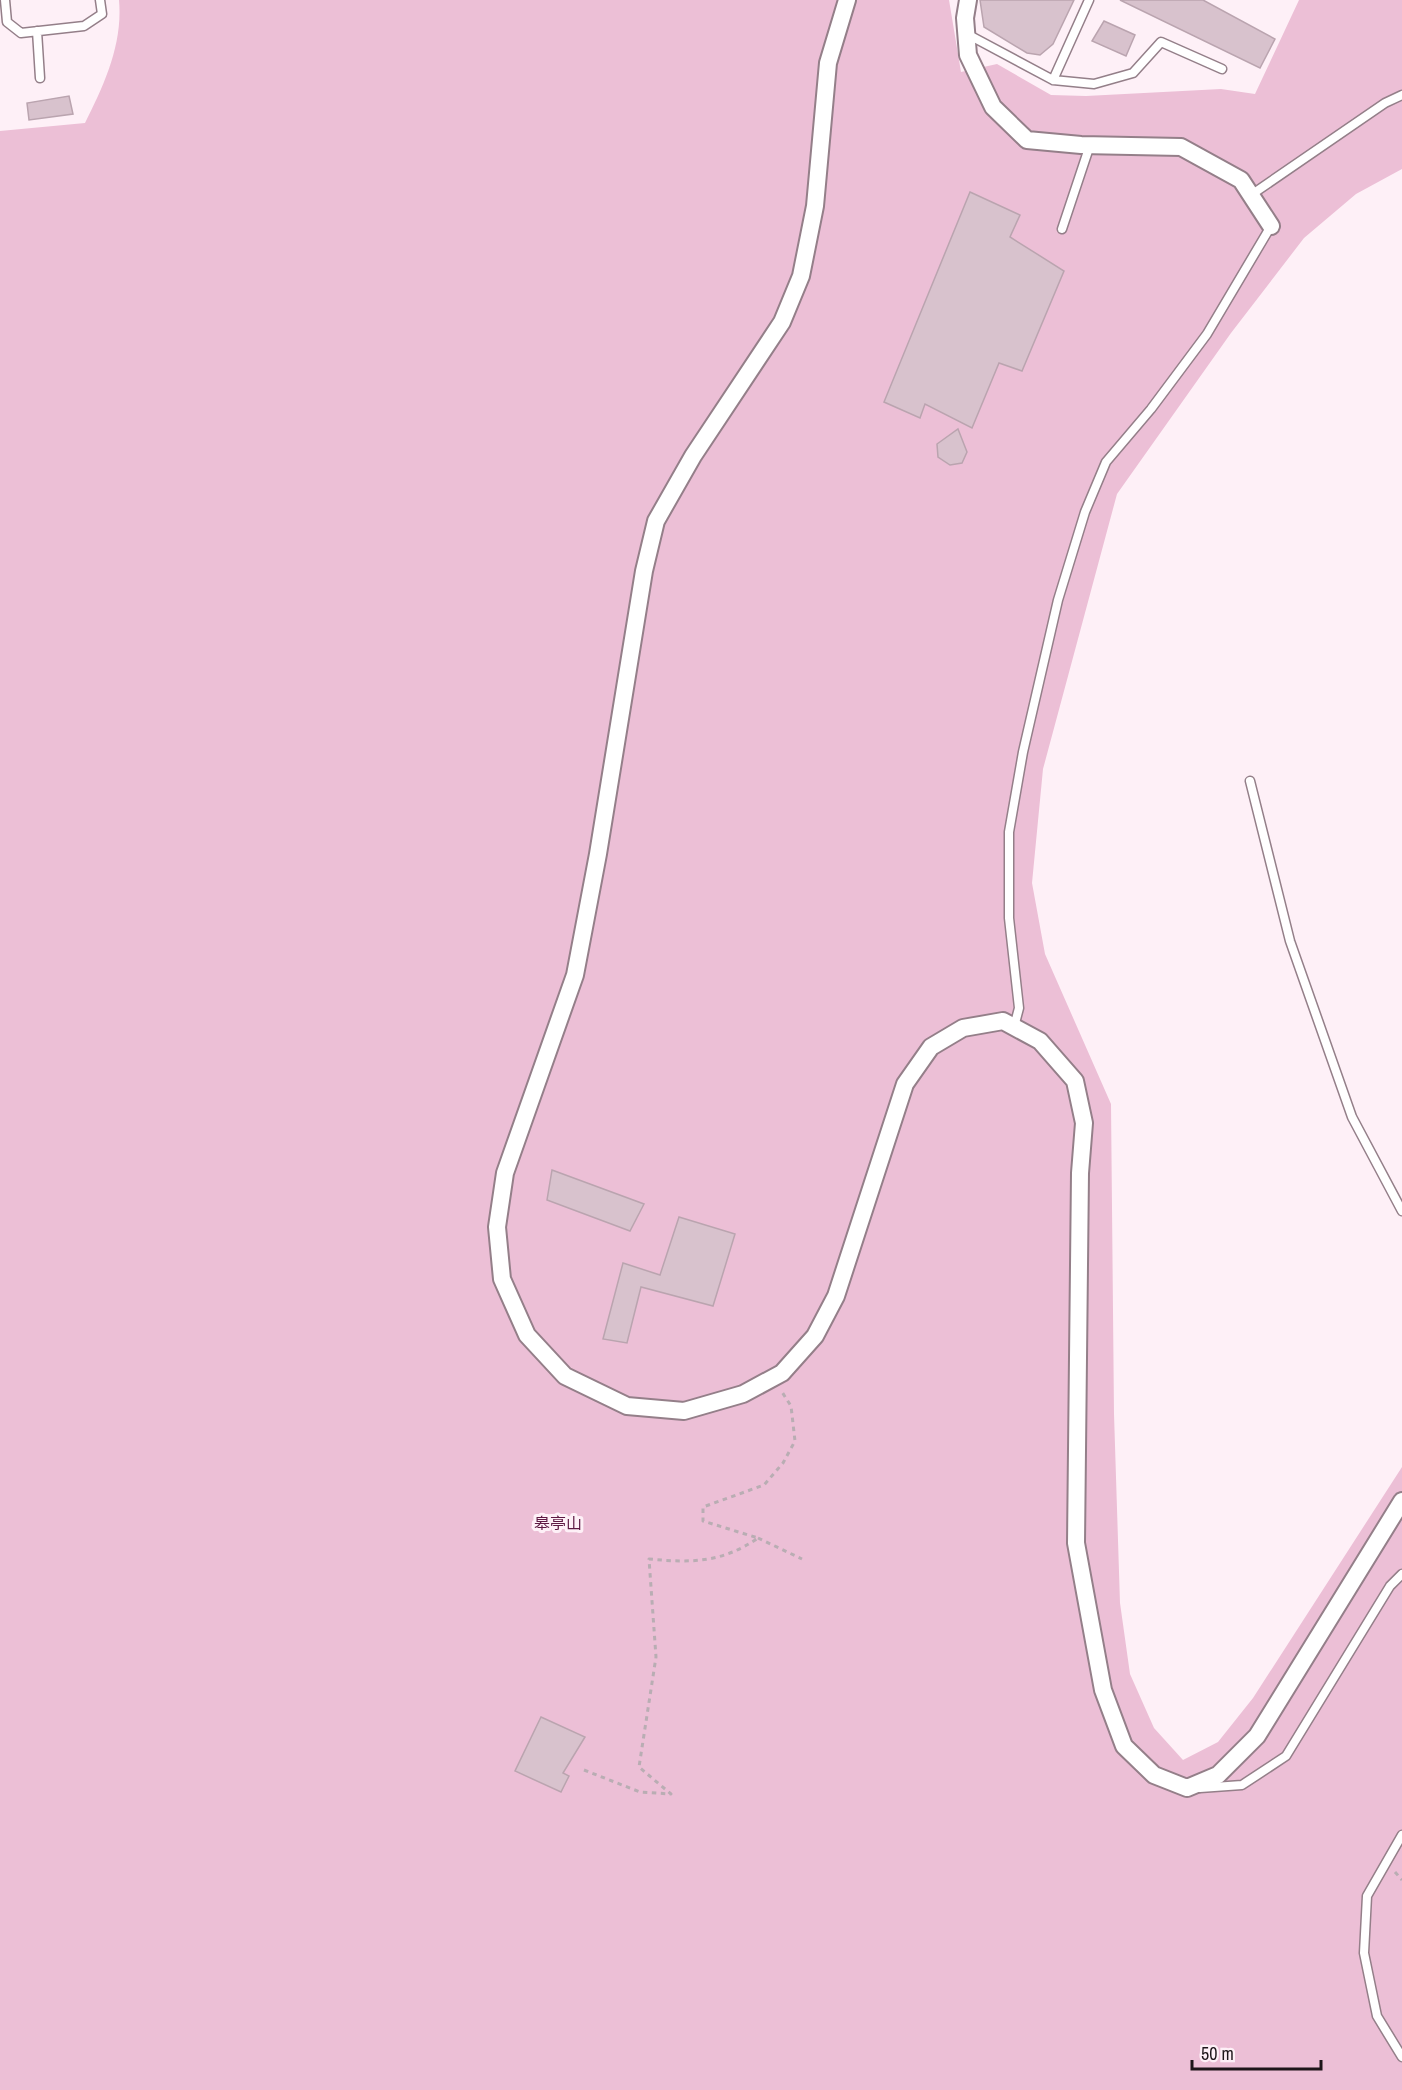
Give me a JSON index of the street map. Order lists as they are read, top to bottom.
{
  "parks": ["皋亭山"],
  "scale_bar": "50 m"
}
